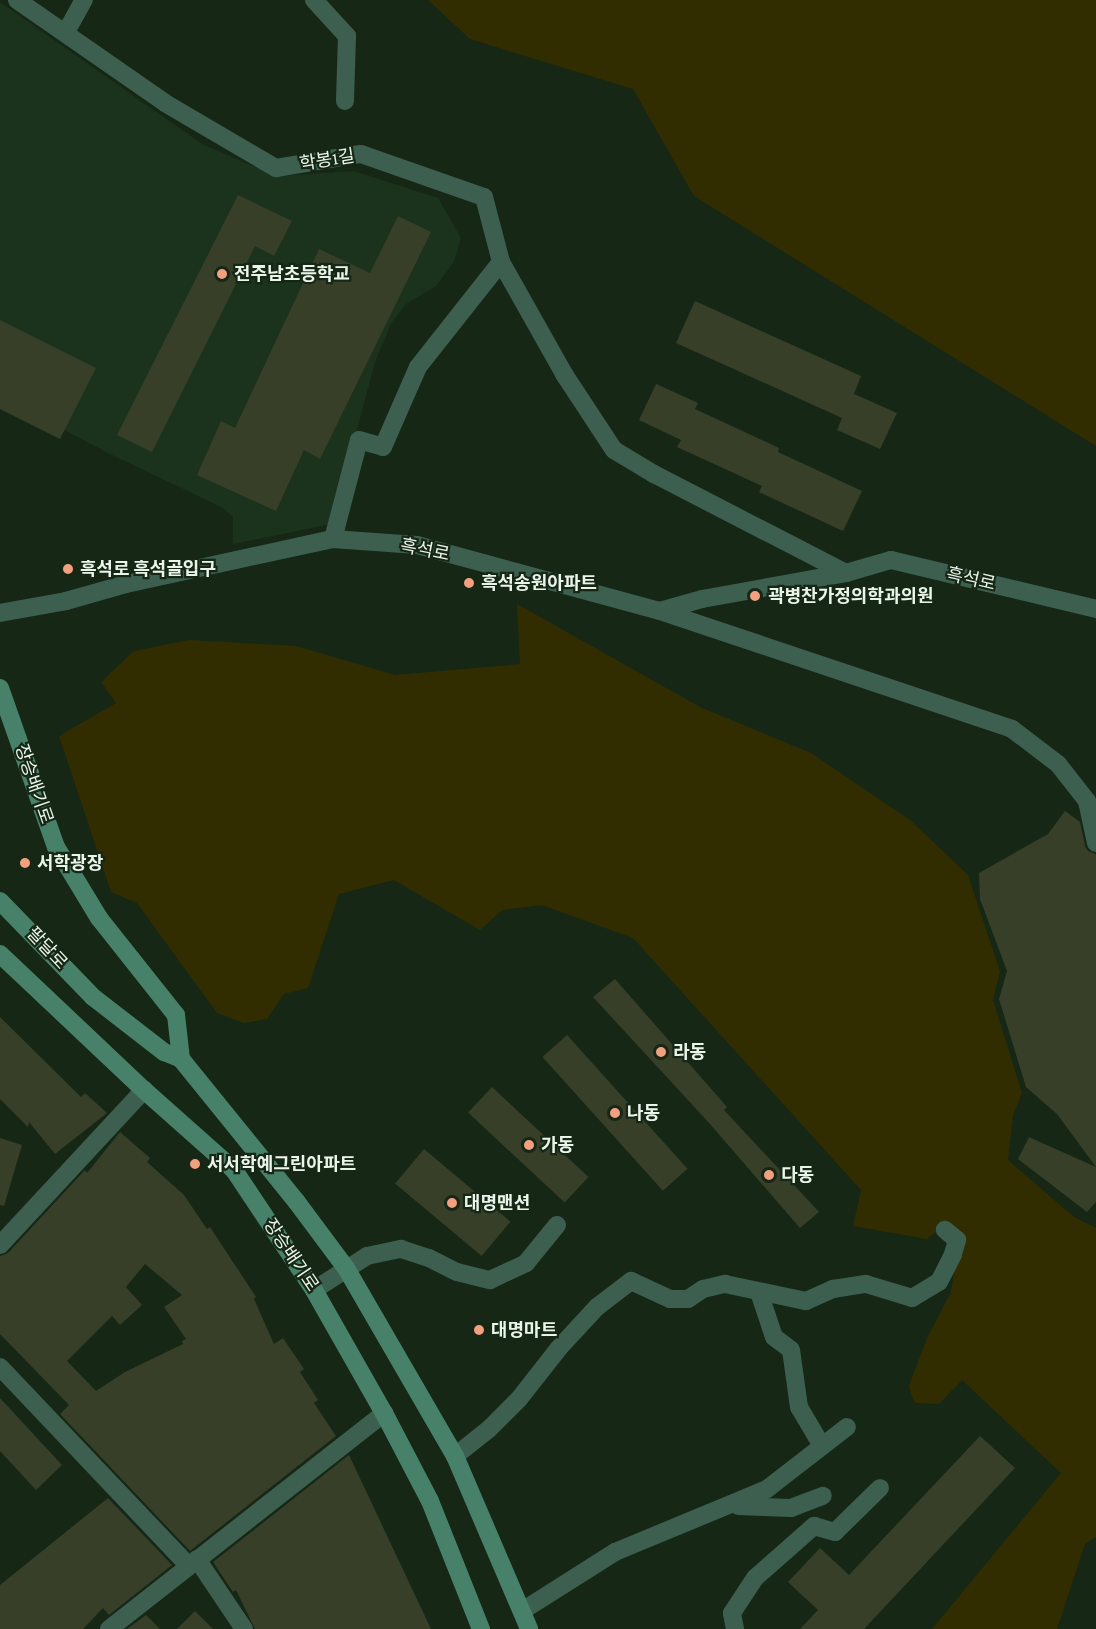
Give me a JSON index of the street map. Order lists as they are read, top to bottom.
{
  "streets": {
    "street": [
      "학봉1길",
      "흑석로",
      "장승배기로",
      "팔달로"
    ]
  },
  "crossings": [
    ["학봉1길", "흑석로"],
    ["장승배기로", "팔달로"]
  ],
  "places": [
    "전주남초등학교",
    "흑석로 흑석골입구",
    "흑석송원아파트",
    "곽병찬가정의학과의원",
    "서학광장",
    "라동",
    "나동",
    "가동",
    "서서학예그린아파트",
    "다동",
    "대명맨션",
    "대명마트"
  ]
}
